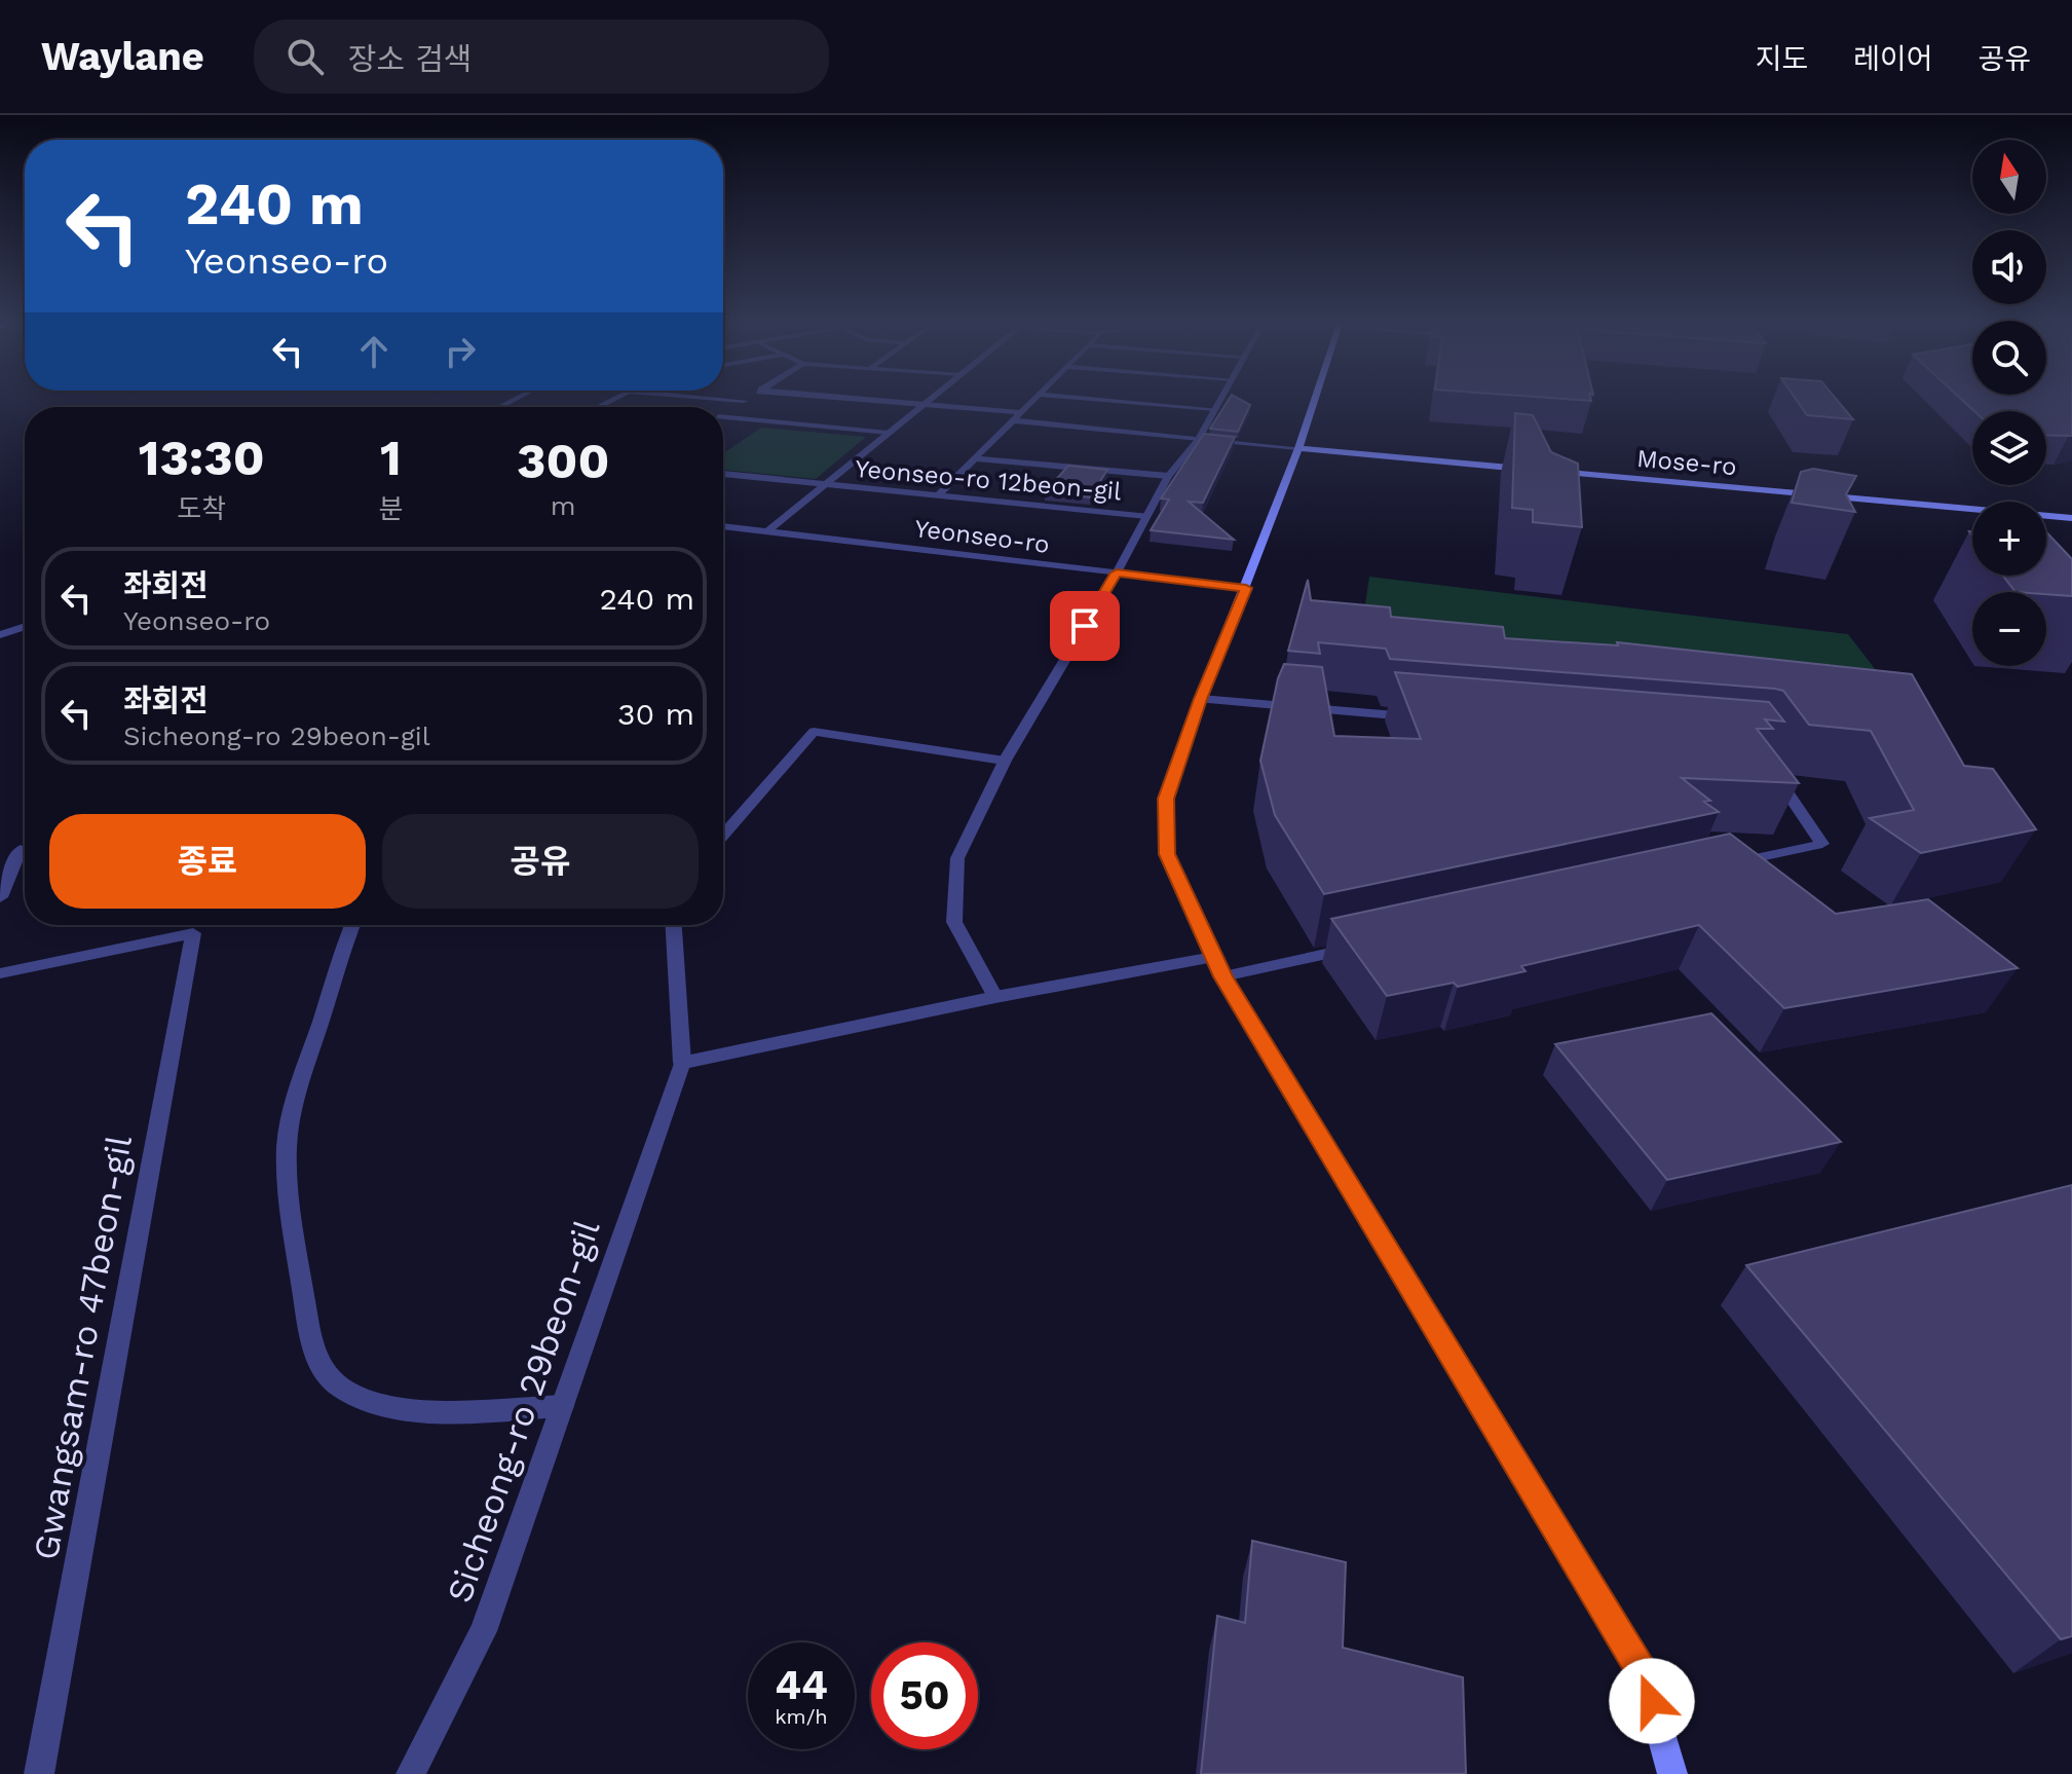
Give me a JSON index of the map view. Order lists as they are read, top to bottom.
{
  "streets": {
    "main road": ["Mose-ro"],
    "street": [
      "Yeonseo-ro 12beon-gil",
      "Yeonseo-ro",
      "Gwangsam-ro 47beon-gil",
      "Sicheong-ro 29beon-gil"
    ]
  },
  "crossings": [
    ["Yeonseo-ro 12beon-gil", "Yeonseo-ro"]
  ],
  "north": "top",
  "page": {
    "header": "Waylane",
    "search": "장소 검색",
    "nav": ["지도", "레이어", "공유"],
    "map_buttons": ["+", "−"],
    "turn": ["240 m", "Yeonseo-ro"],
    "eta": [
      "13:30",
      "도착",
      "1",
      "분",
      "300",
      "m"
    ],
    "list": [
      {
        "name": "좌회전",
        "note": "Yeonseo-ro",
        "value": "240 m"
      },
      {
        "name": "좌회전",
        "note": "Sicheong-ro 29beon-gil",
        "value": "30 m"
      }
    ],
    "buttons": ["종료", "공유"],
    "speed": "44 km/h",
    "limit": "50"
  }
}
